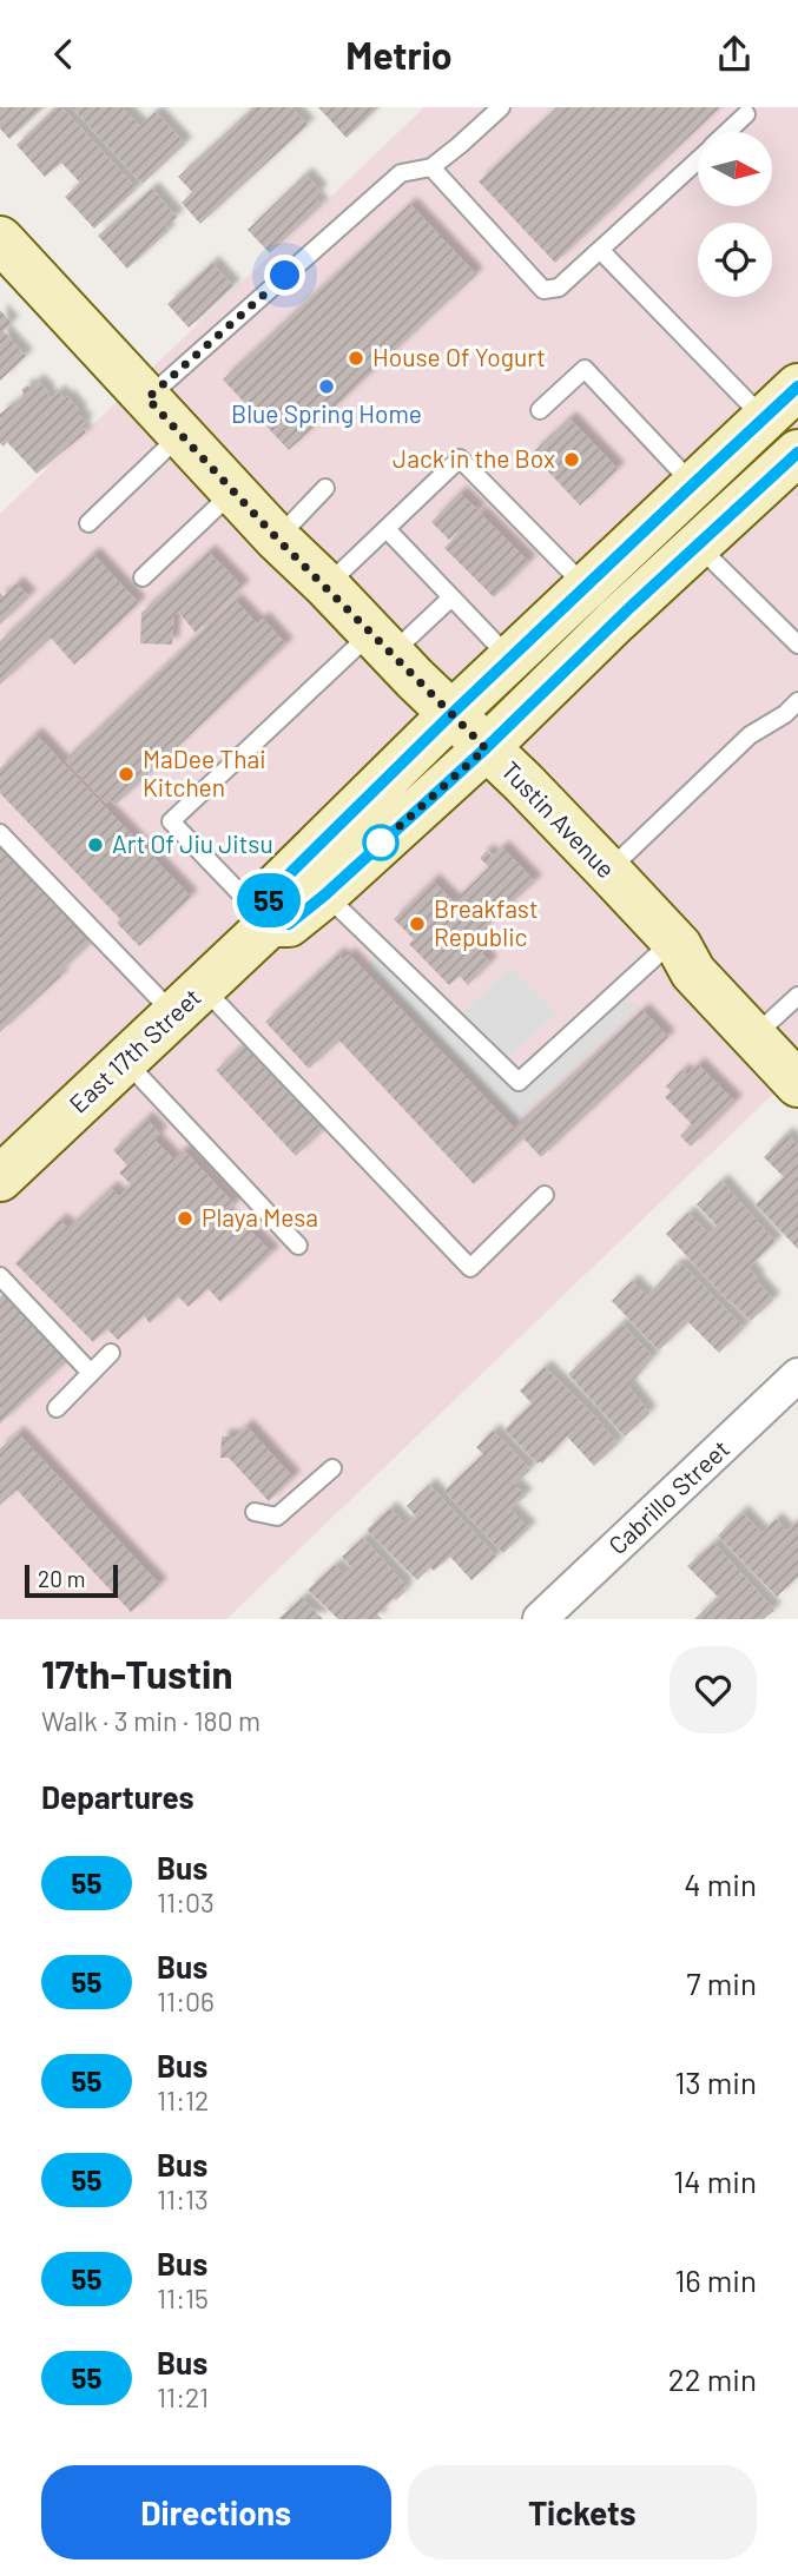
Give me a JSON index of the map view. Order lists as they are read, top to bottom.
{
  "streets": {
    "main road": ["Tustin Avenue", "East 17th Street"],
    "street": ["Cabrillo Street"]
  },
  "crossings": [
    ["Tustin Avenue", "East 17th Street"]
  ],
  "places": [
    "House Of Yogurt",
    "Blue Spring Home",
    "Jack in the Box",
    "MaDee Thai Kitchen",
    "Art Of Jiu Jitsu",
    "Breakfast Republic",
    "Playa Mesa"
  ],
  "lines": ["bus line 55"],
  "scale_bar": "20 m",
  "north": "right",
  "page": {
    "header": "Metrio",
    "on_map": "55",
    "scale": "20 m",
    "heading": [
      ["17th-Tustin", "Walk · 3 min · 180 m"],
      "Departures"
    ],
    "list": [
      {
        "mark": "55",
        "name": "Bus",
        "note": "11:03",
        "value": "4 min"
      },
      {
        "mark": "55",
        "name": "Bus",
        "note": "11:06",
        "value": "7 min"
      },
      {
        "mark": "55",
        "name": "Bus",
        "note": "11:12",
        "value": "13 min"
      },
      {
        "mark": "55",
        "name": "Bus",
        "note": "11:13",
        "value": "14 min"
      },
      {
        "mark": "55",
        "name": "Bus",
        "note": "11:15",
        "value": "16 min"
      },
      {
        "mark": "55",
        "name": "Bus",
        "note": "11:21",
        "value": "22 min"
      }
    ],
    "buttons": ["Directions", "Tickets"]
  }
}
